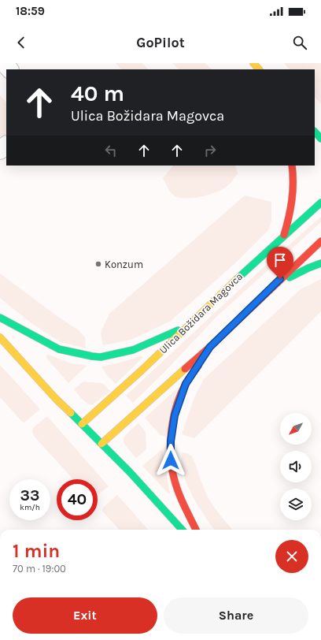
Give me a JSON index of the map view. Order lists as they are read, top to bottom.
{
  "streets": {
    "street": ["Ulica Božidara Magovca"]
  },
  "places": ["Konzum"],
  "north": "bottom left",
  "page": {
    "status": "18:59",
    "header": "GoPilot",
    "turn": ["40 m", "Ulica Božidara Magovca"],
    "speed": "33 km/h",
    "limit": "40",
    "heading": ["1 min", "70 m · 19:00"],
    "buttons": ["Exit", "Share"]
  }
}
